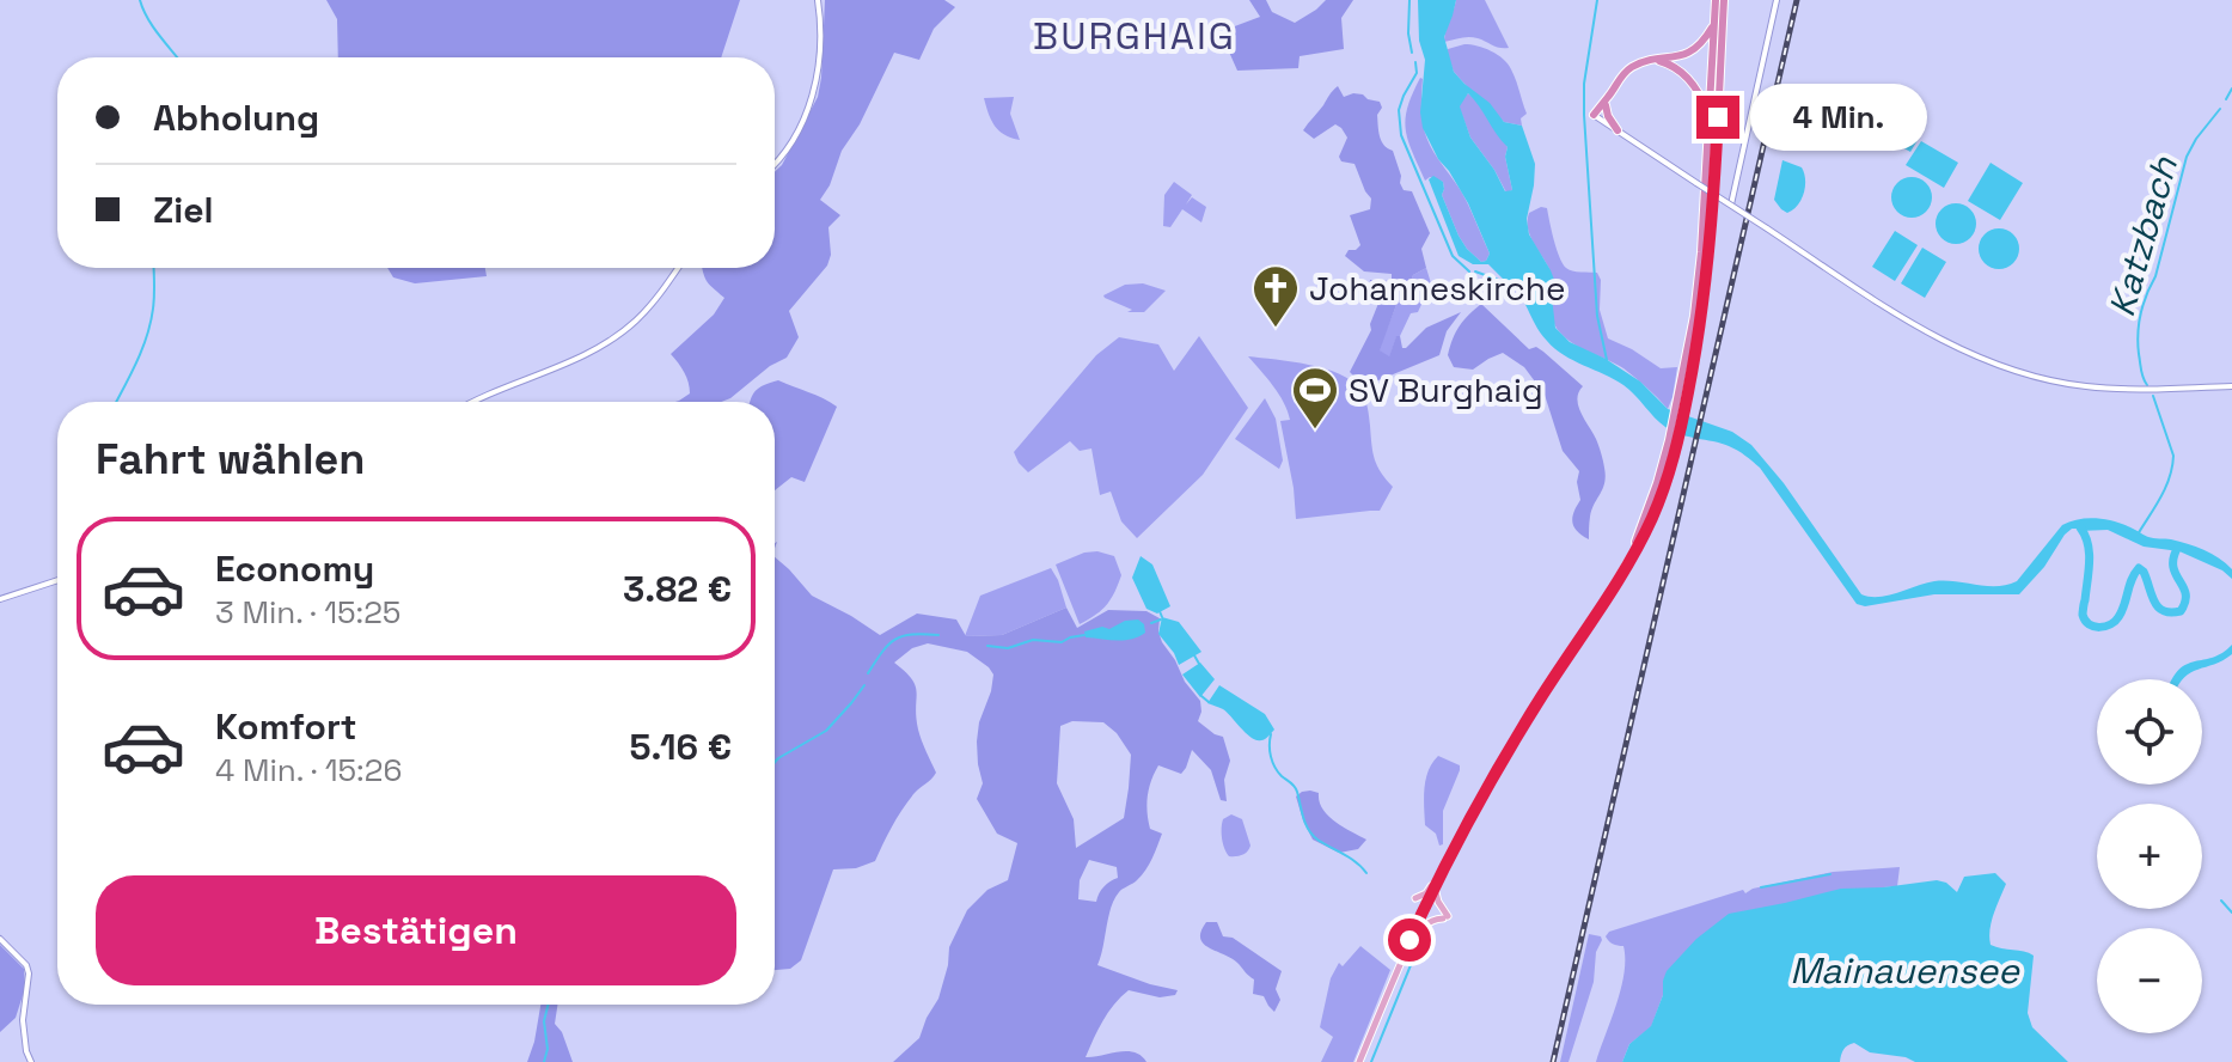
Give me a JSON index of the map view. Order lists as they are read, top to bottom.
{
  "districts": ["BURGHAIG"],
  "water": ["Katzbach", "Mainauensee"],
  "places": {
    "church": ["Johanneskirche"],
    "sports": ["SV Burghaig"]
  },
  "page": {
    "banner": ["Abholung", "Ziel"],
    "bubble": "4 Min.",
    "heading": "Fahrt wählen",
    "list": [
      {
        "name": "Economy",
        "note": "3 Min. · 15:25",
        "value": "3.82 €"
      },
      {
        "name": "Komfort",
        "note": "4 Min. · 15:26",
        "value": "5.16 €"
      }
    ],
    "map_buttons": ["+", "−"],
    "buttons": "Bestätigen"
  }
}
